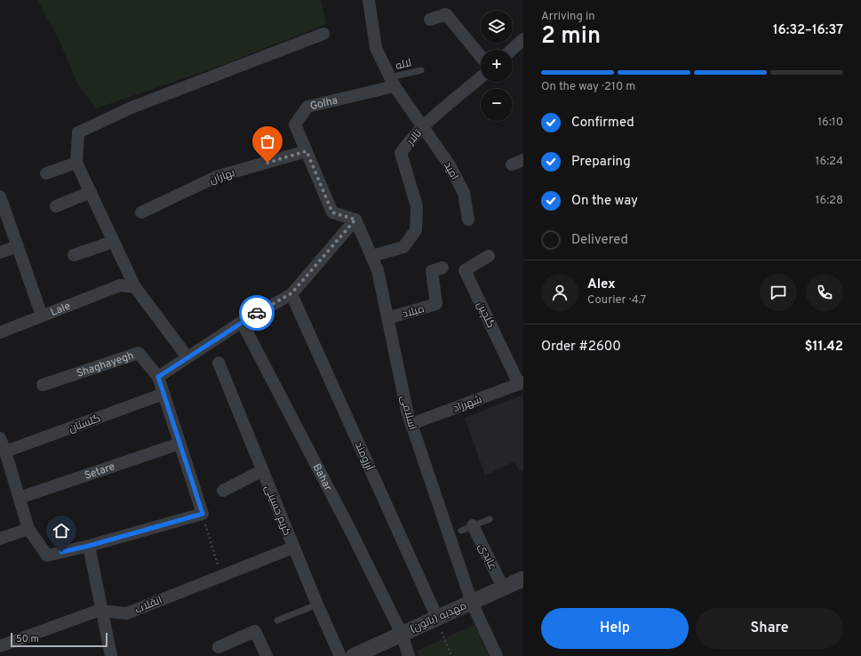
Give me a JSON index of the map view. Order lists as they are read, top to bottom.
{
  "streets": {
    "street": [
      "Golha",
      "تالار",
      "امید",
      "بهاران",
      "Lale",
      "میلاد",
      "گلچین",
      "Shaghayegh",
      "شهرزاد",
      "اسلامی",
      "گلستان",
      "آرزومند",
      "Setare",
      "Bahar",
      "کریم حسینی",
      "عابدی",
      "انقلاب",
      "مهدیه (باتون)"
    ],
    "lane": ["لاله"]
  },
  "crossings": [
    ["لاله", "Golha"],
    ["لاله", "تالار"],
    ["Golha", "تالار"],
    ["Golha", "بهاران"],
    ["Golha", "اسلامی"],
    ["تالار", "امید"],
    ["تالار", "اسلامی"],
    ["میلاد", "اسلامی"],
    ["گلچین", "شهرزاد"],
    ["شهرزاد", "اسلامی"],
    ["اسلامی", "مهدیه (باتون)"],
    ["آرزومند", "مهدیه (باتون)"],
    ["Bahar", "مهدیه (باتون)"],
    ["کریم حسینی", "انقلاب"],
    ["عابدی", "مهدیه (باتون)"]
  ],
  "scale_bar": "50 m",
  "page": {
    "heading": ["2 min", "Arriving in", "16:32–16:37"],
    "panel": [
      "Alex",
      "Courier · 4.7",
      "Order #2600",
      "$11.42"
    ],
    "map_buttons": ["+", "−"],
    "bar": "On the way · 210 m",
    "list": [
      ["Confirmed", "16:10"],
      ["Preparing", "16:24"],
      ["On the way", "16:28"],
      "Delivered"
    ],
    "buttons": ["Help", "Share"],
    "scale": "50 m"
  }
}
